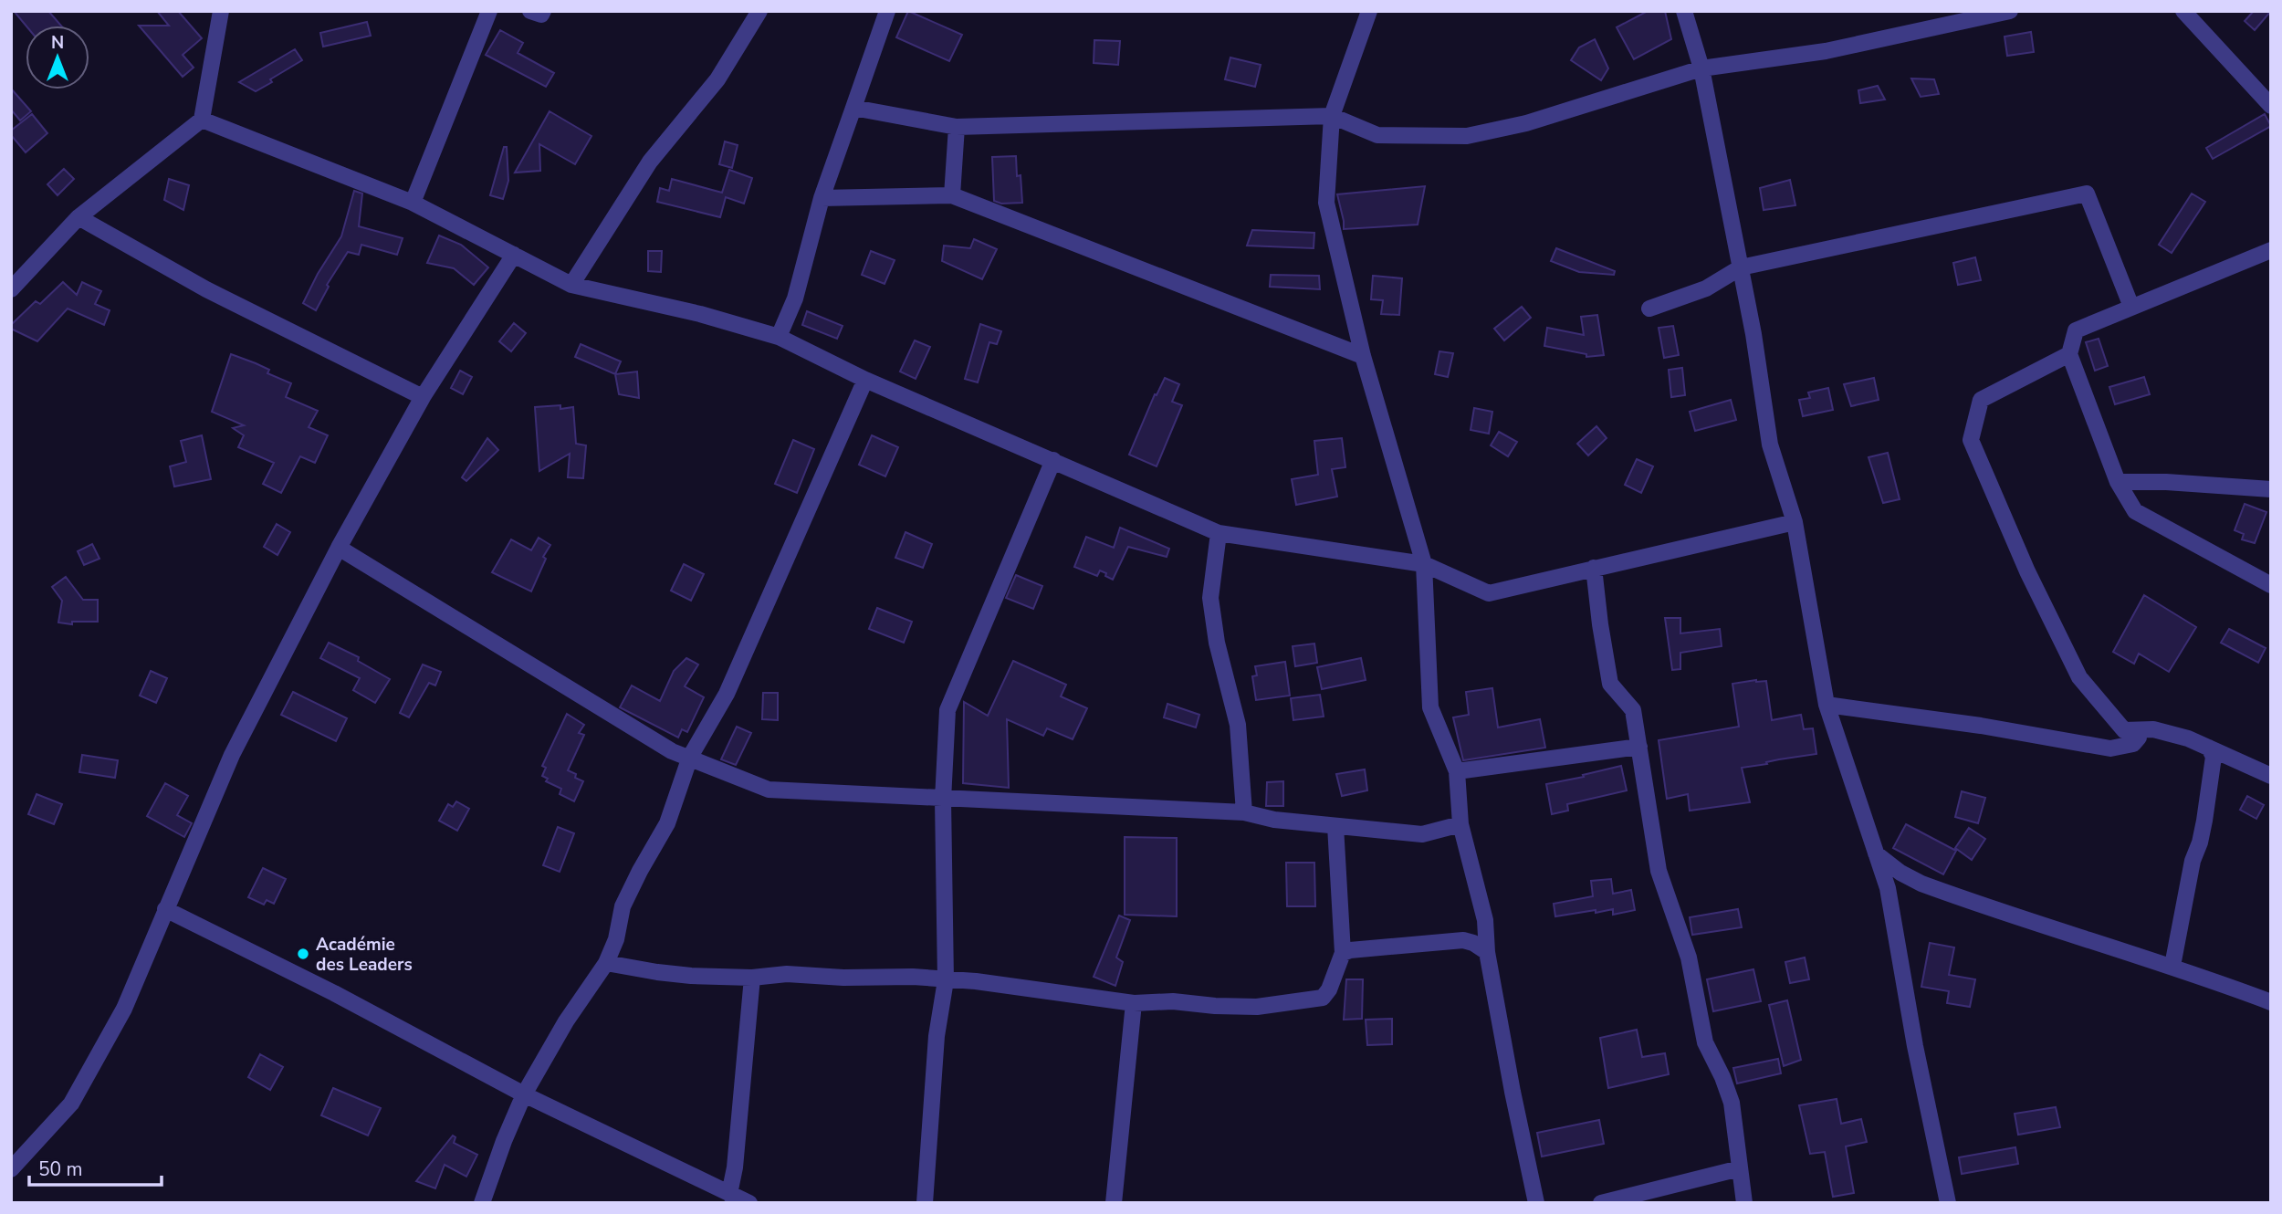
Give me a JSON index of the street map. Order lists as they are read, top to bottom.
{
  "places": ["Académie des Leaders"],
  "scale_bar": "50 m",
  "north": "top"
}
